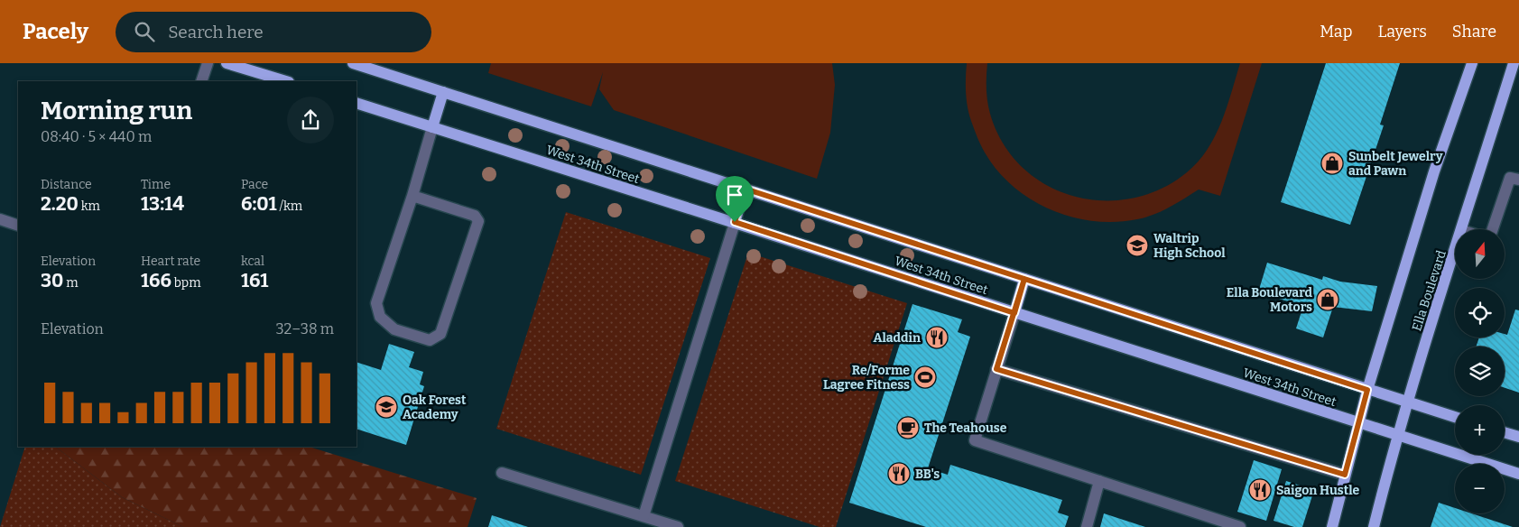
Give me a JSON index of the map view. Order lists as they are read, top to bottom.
{
  "streets": {
    "main road": ["West 34th Street", "Ella Boulevard"]
  },
  "crossings": [
    ["West 34th Street", "Ella Boulevard"]
  ],
  "places": {
    "shop": ["Sunbelt Jewelry and Pawn", "Ella Boulevard Motors"],
    "school or university": ["Waltrip High School", "Oak Forest Academy"],
    "restaurant": ["Aladdin", "BB's", "Saigon Hustle"],
    "sports": ["Re/Forme Lagree Fitness"],
    "cafe": ["The Teahouse"]
  },
  "north": "top",
  "page": {
    "header": "Pacely",
    "search": "Search here",
    "nav": ["Map", "Layers", "Share"],
    "heading": ["Morning run", "08:40 · 5 × 440 m"],
    "stats": [
      ["Distance", "2.20 km"],
      ["Time", "13:14"],
      ["Pace", "6:01 /km"],
      ["Elevation", "30 m"],
      ["Heart rate", "166 bpm"],
      ["kcal", "161"]
    ],
    "map_buttons": ["+", "−"],
    "chart": ["Elevation", "32–38 m"]
  }
}
